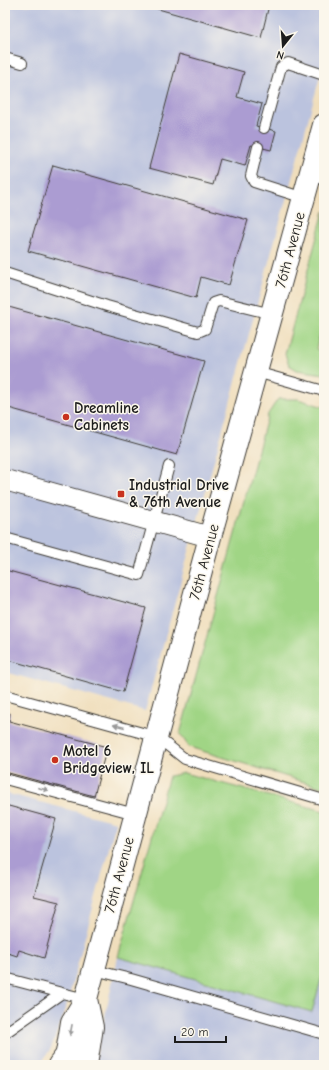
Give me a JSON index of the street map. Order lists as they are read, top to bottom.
{
  "streets": {
    "street": ["76th Avenue"]
  },
  "places": {
    "other": ["Dreamline Cabinets", "Motel 6 Bridgeview, IL"],
    "transit": ["Industrial Drive & 76th Avenue"]
  },
  "scale_bar": "20 m",
  "north": "bottom"
}
